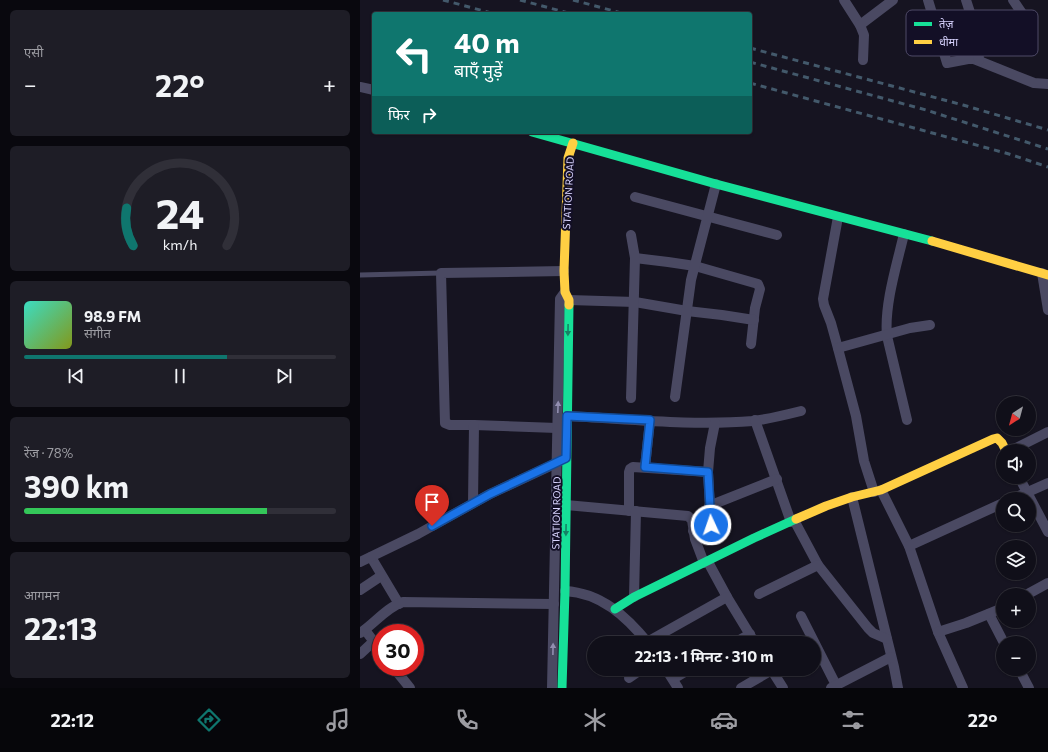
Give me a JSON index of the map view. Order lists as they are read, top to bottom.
{
  "streets": {
    "street": ["STATION ROAD"]
  },
  "legend": ["तेज़", "धीमा"],
  "north": "bottom left",
  "page": {
    "tile": [
      "एसी",
      ["रेंज · 78%", "390 km"],
      ["आगमन", "22:13"]
    ],
    "turn": ["40 m", "बाएँ मुड़ें"],
    "heat": ["−", "22°", "+"],
    "then": "फिर",
    "song": ["98.9 FM", "संगीत"],
    "map_buttons": ["+", "−"],
    "limit": "30",
    "trip": "22:13 · 1 मिनट · 310 m",
    "tabs": ["22:12", "22°"],
    "gauge": ["24", "km/h"]
  }
}
